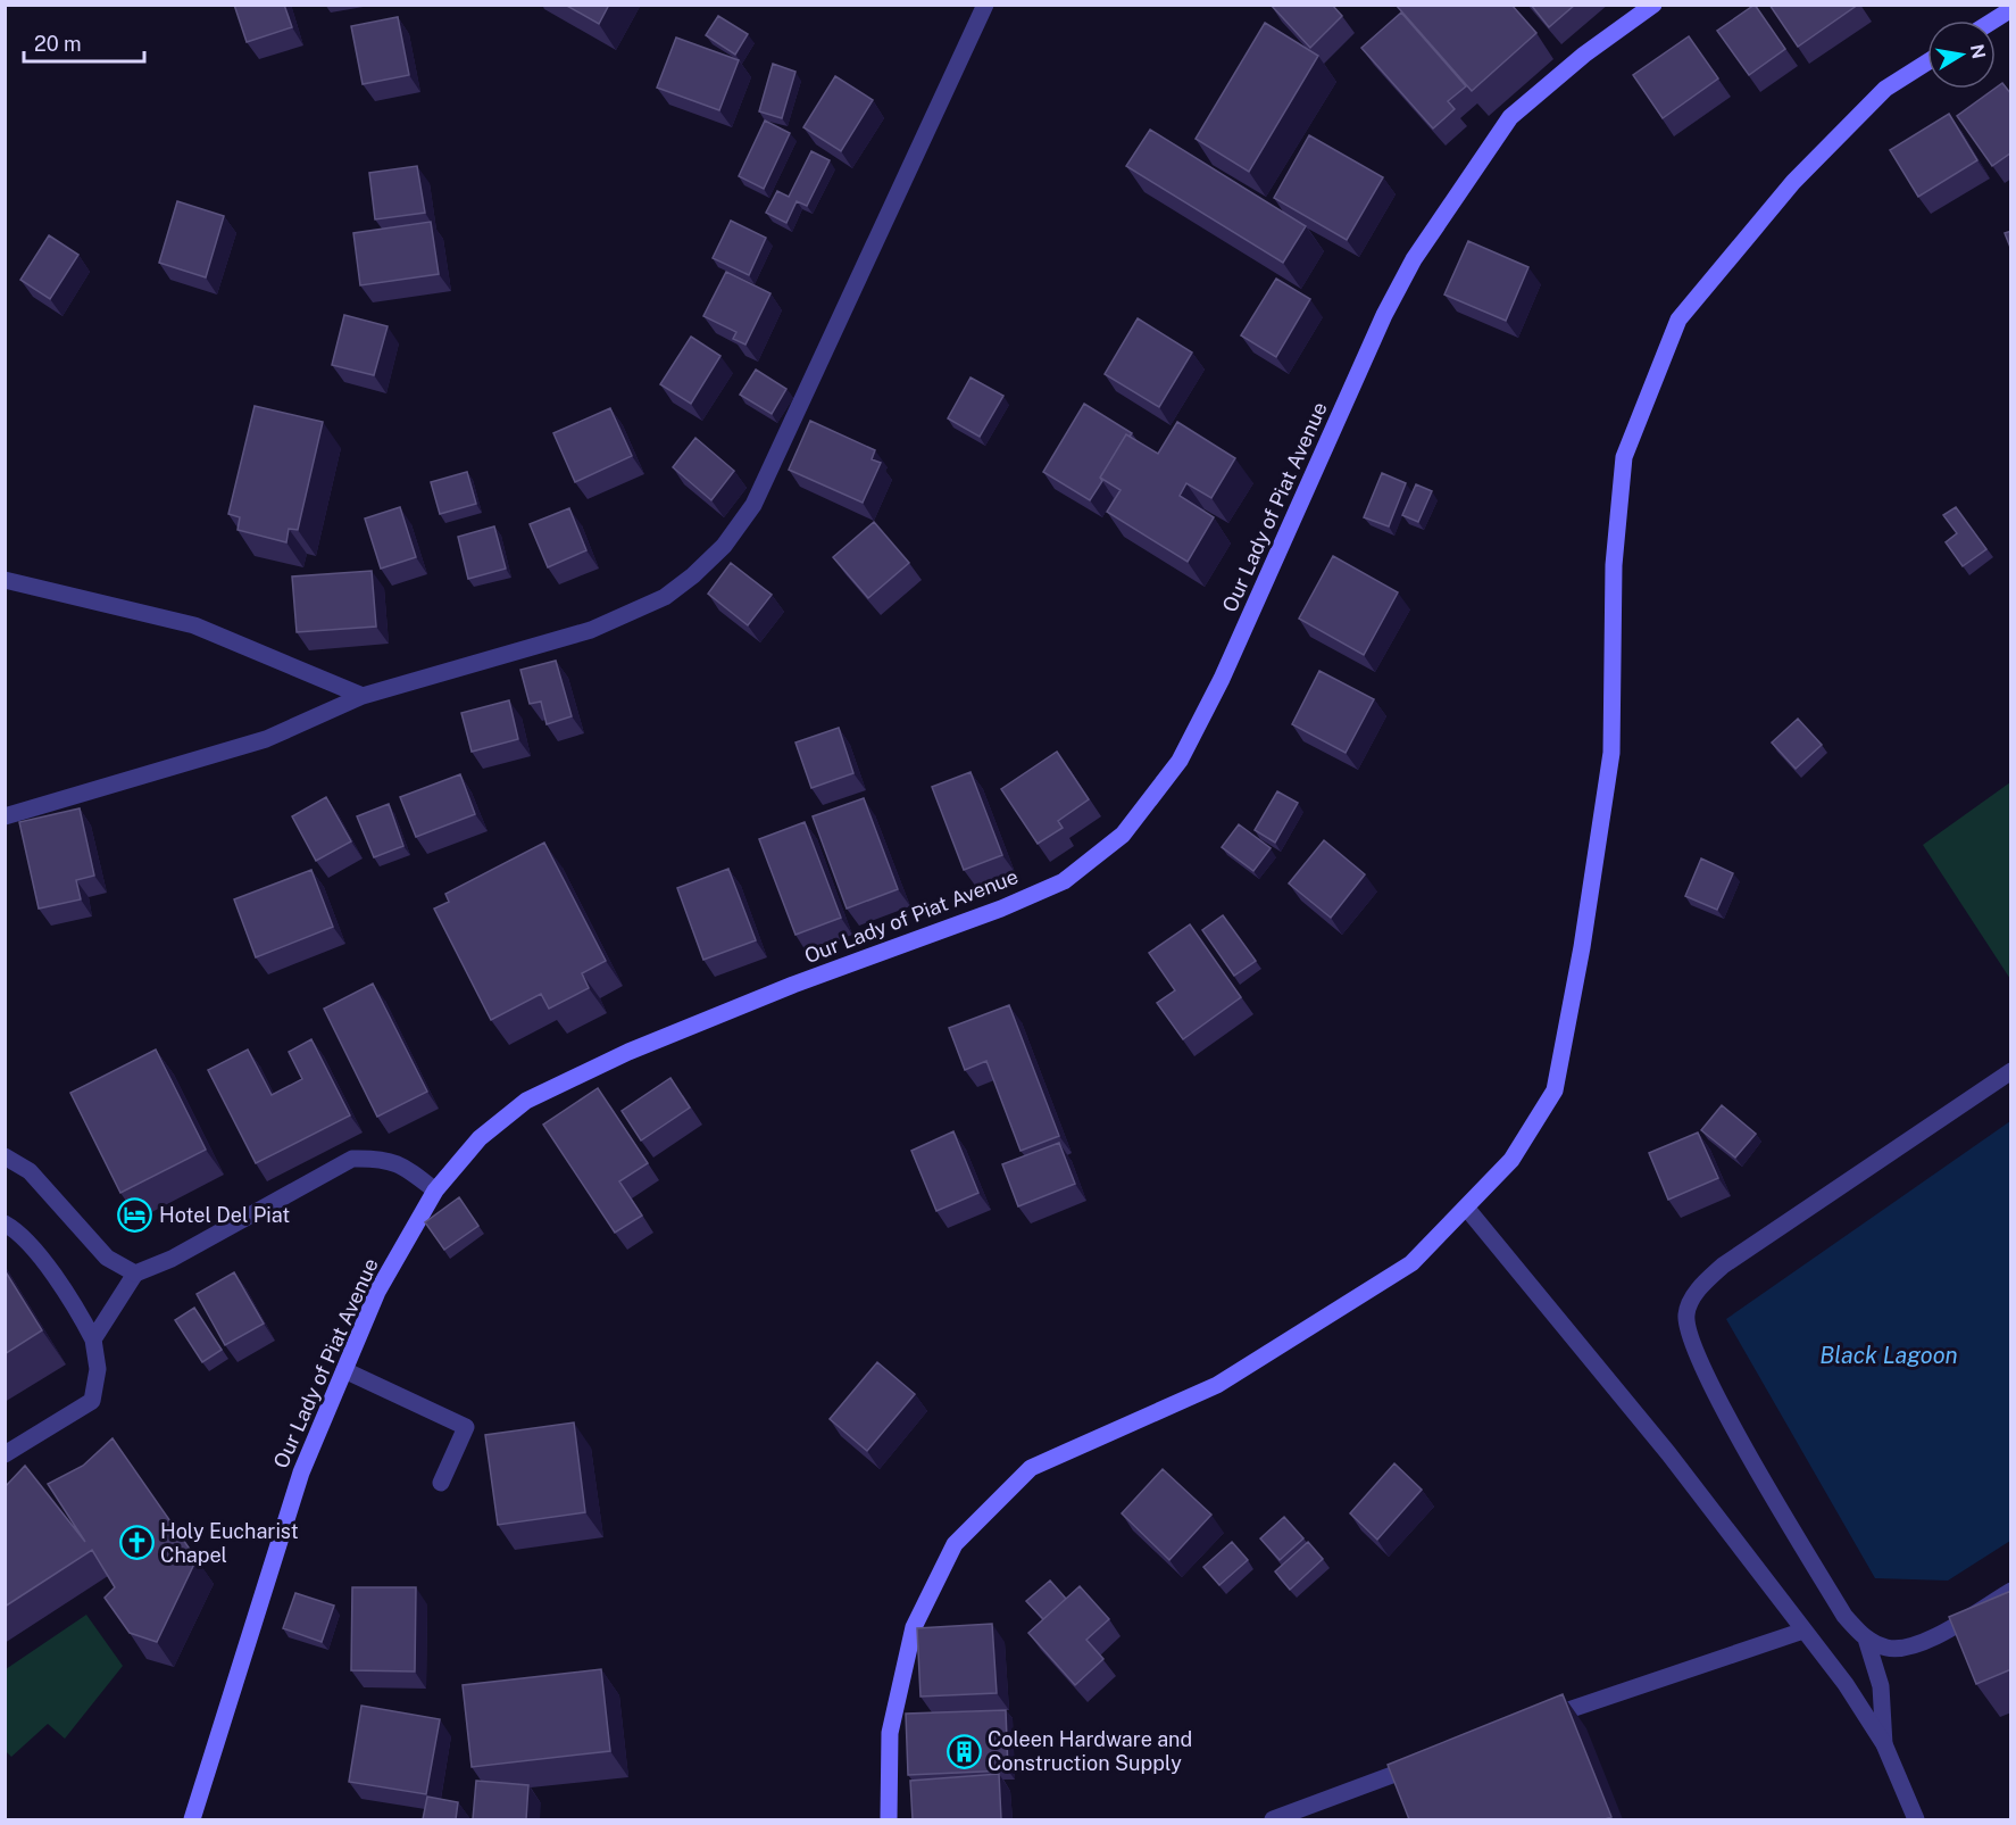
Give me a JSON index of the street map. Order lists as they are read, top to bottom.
{
  "streets": {
    "street": ["Our Lady of Piat Avenue"]
  },
  "water": ["Black Lagoon"],
  "places": {
    "hotel": ["Hotel Del Piat"],
    "church": ["Holy Eucharist Chapel"],
    "building": ["Coleen Hardware and Construction Supply"]
  },
  "scale_bar": "20 m",
  "north": "right"
}
